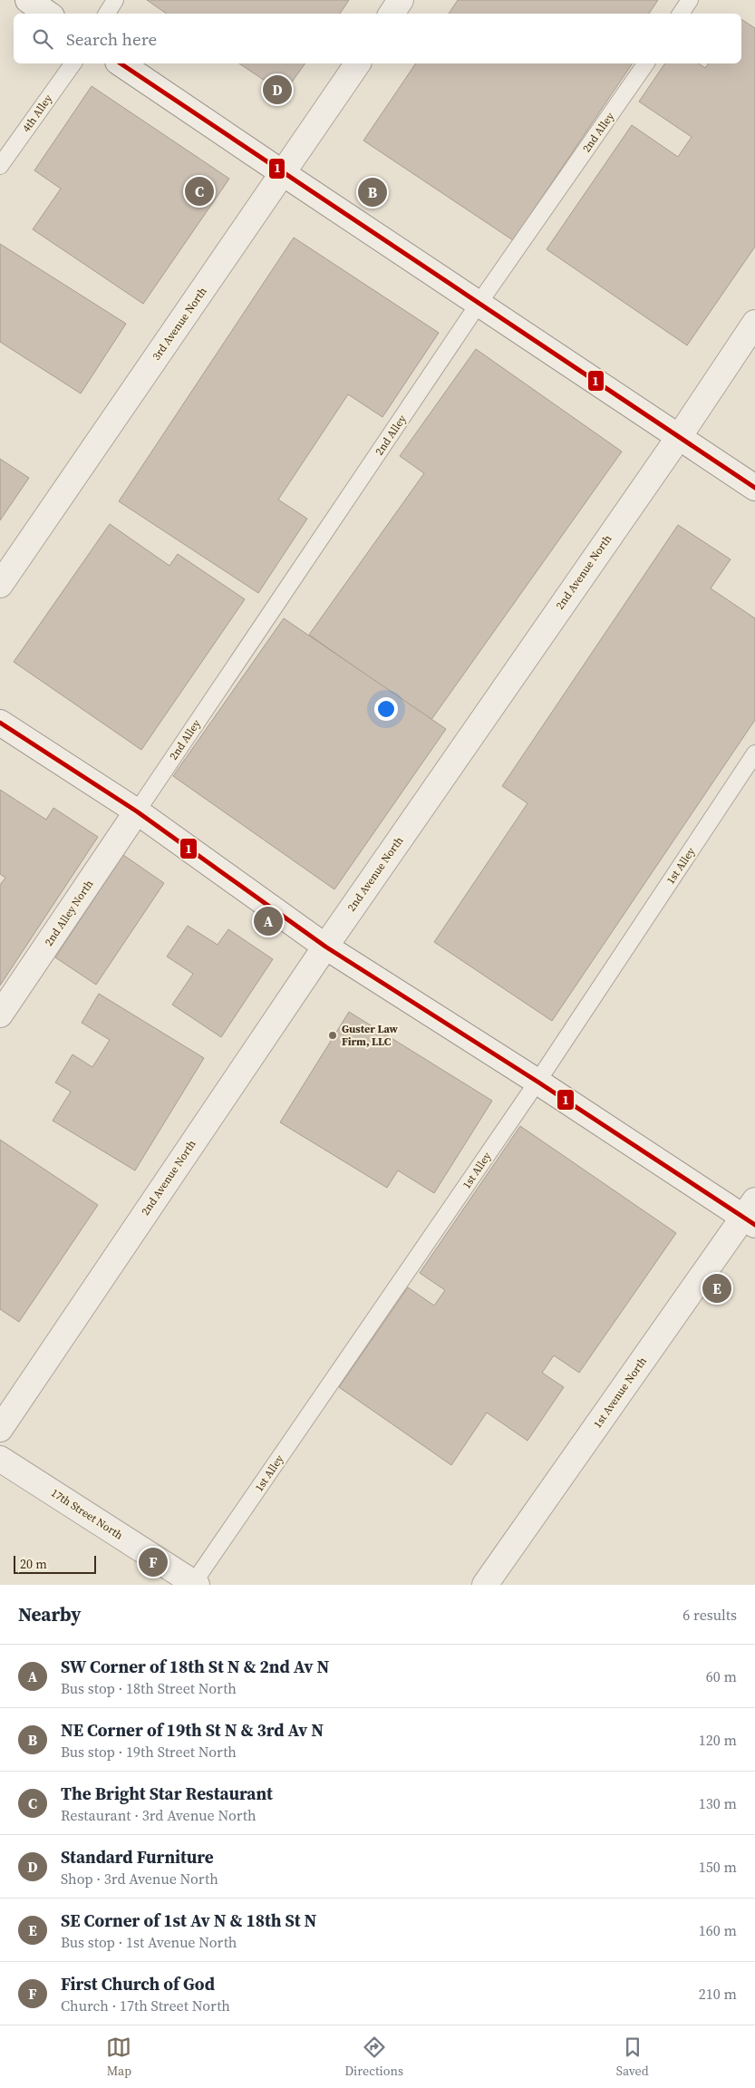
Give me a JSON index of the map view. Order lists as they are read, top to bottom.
{
  "streets": {
    "street": [
      "3rd Avenue North",
      "2nd Avenue North",
      "2nd Alley North",
      "1st Avenue North",
      "17th Street North"
    ],
    "lane": ["4th Alley", "2nd Alley", "1st Alley"]
  },
  "crossings": [
    ["2nd Alley", "2nd Alley North"],
    ["1st Alley", "17th Street North"]
  ],
  "places": ["Guster Law Firm, LLC"],
  "lines": ["transit line 1"],
  "scale_bar": "20 m",
  "page": {
    "search": "Search here",
    "pins": [
      "D",
      "C",
      "B",
      "A",
      "E",
      "F"
    ],
    "scale": "20 m",
    "heading": ["Nearby", "6 results"],
    "list": [
      {
        "mark": "A",
        "name": "SW Corner of 18th St N & 2nd Av N",
        "note": "Bus stop · 18th Street North",
        "value": "60 m"
      },
      {
        "mark": "B",
        "name": "NE Corner of 19th St N & 3rd Av N",
        "note": "Bus stop · 19th Street North",
        "value": "120 m"
      },
      {
        "mark": "C",
        "name": "The Bright Star Restaurant",
        "note": "Restaurant · 3rd Avenue North",
        "value": "130 m"
      },
      {
        "mark": "D",
        "name": "Standard Furniture",
        "note": "Shop · 3rd Avenue North",
        "value": "150 m"
      },
      {
        "mark": "E",
        "name": "SE Corner of 1st Av N & 18th St N",
        "note": "Bus stop · 1st Avenue North",
        "value": "160 m"
      },
      {
        "mark": "F",
        "name": "First Church of God",
        "note": "Church · 17th Street North",
        "value": "210 m"
      }
    ],
    "nav": ["Map", "Directions", "Saved"]
  }
}
